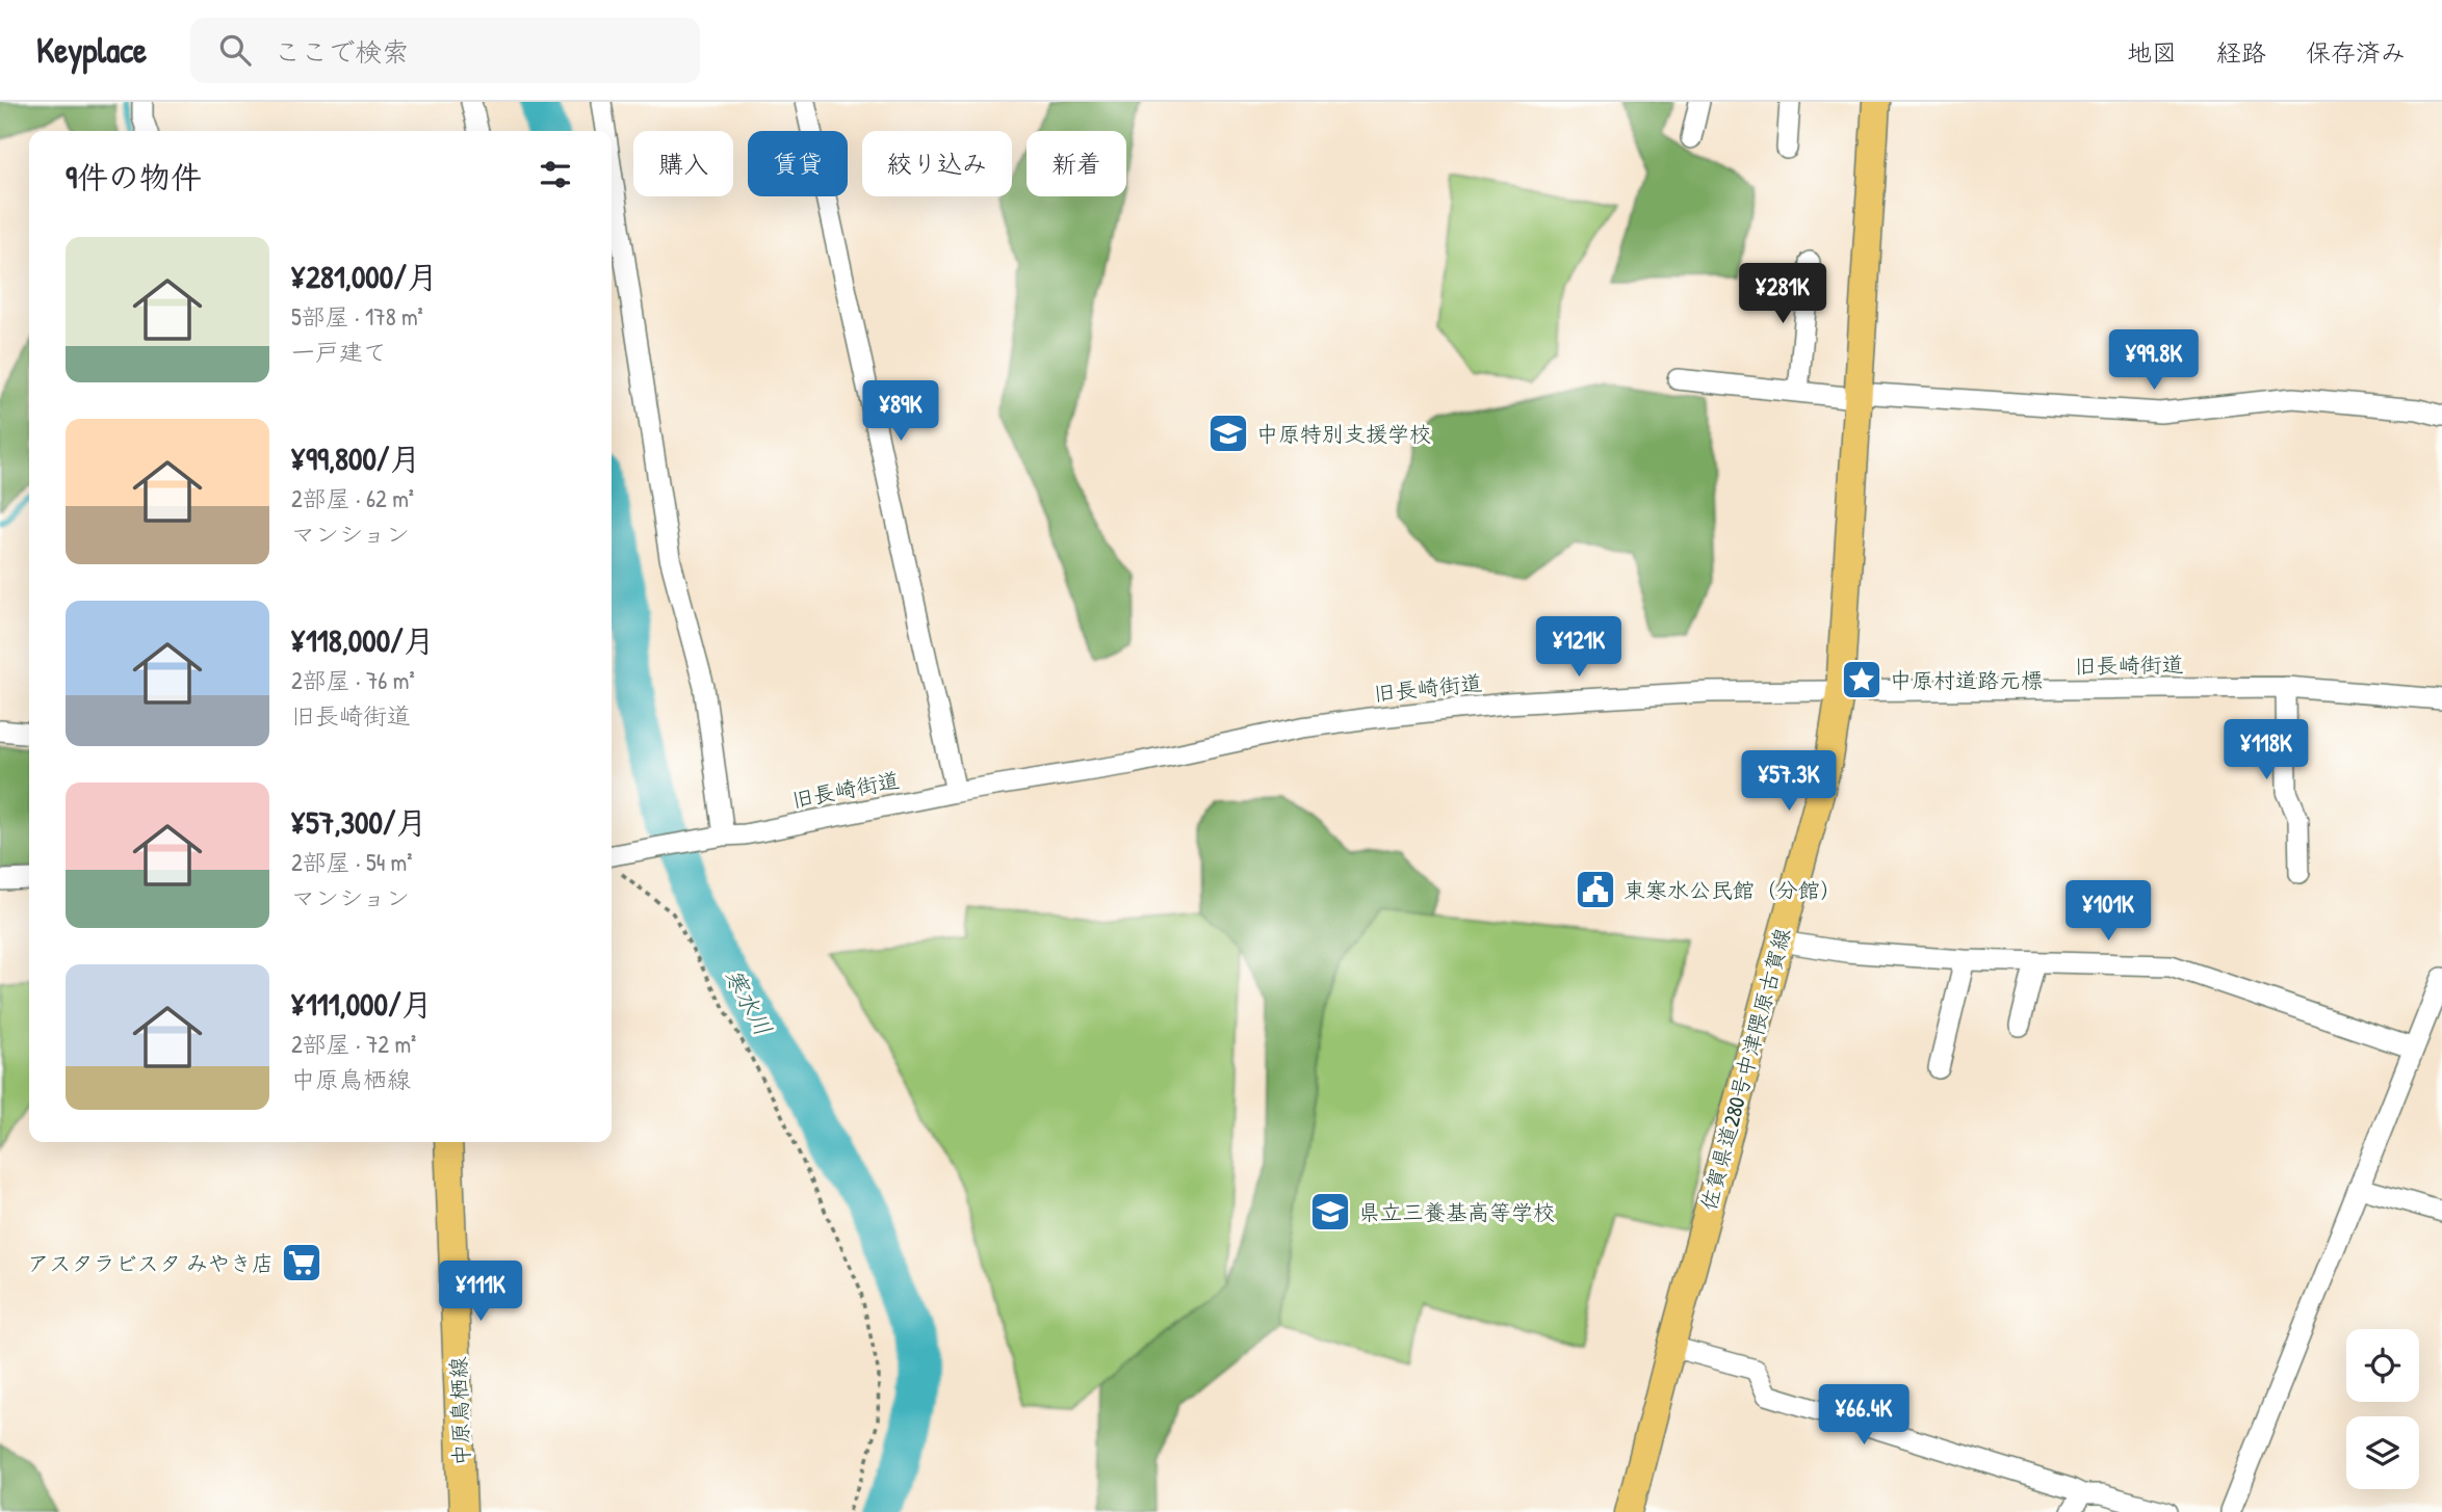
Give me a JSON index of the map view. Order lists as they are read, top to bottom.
{
  "streets": {
    "main road": ["佐賀県道280号中津隈原古賀線", "中原鳥栖線"],
    "street": ["旧長崎街道"]
  },
  "crossings": [
    ["旧長崎街道", "佐賀県道280号中津隈原古賀線"]
  ],
  "water": ["寒水川"],
  "places": {
    "school or university": ["中原特別支援学校", "県立三養基高等学校"],
    "place": ["中原村道路元標"],
    "public building": ["東寒水公民館（分館）"],
    "supermarket": ["アスタラビスタ みやき店"]
  },
  "page": {
    "header": "Keyplace",
    "search": "ここで検索",
    "nav": ["地図", "経路", "保存済み"],
    "chip": [
      "購入",
      "賃貸",
      "絞り込み",
      "新着"
    ],
    "heading": "9件の物件",
    "list": [
      {
        "name": "¥281,000/月",
        "note": "5部屋 · 178 m² · 一戸建て"
      },
      {
        "name": "¥99,800/月",
        "note": "2部屋 · 62 m² · マンション"
      },
      {
        "name": "¥118,000/月",
        "note": "2部屋 · 76 m² · 旧長崎街道"
      },
      {
        "name": "¥57,300/月",
        "note": "2部屋 · 54 m² · マンション"
      },
      {
        "name": "¥111,000/月",
        "note": "2部屋 · 72 m² · 中原鳥栖線"
      }
    ],
    "price": [
      "¥281K",
      "¥99.8K",
      "¥89K",
      "¥121K",
      "¥118K",
      "¥57.3K",
      "¥101K",
      "¥111K",
      "¥66.4K"
    ]
  }
}
